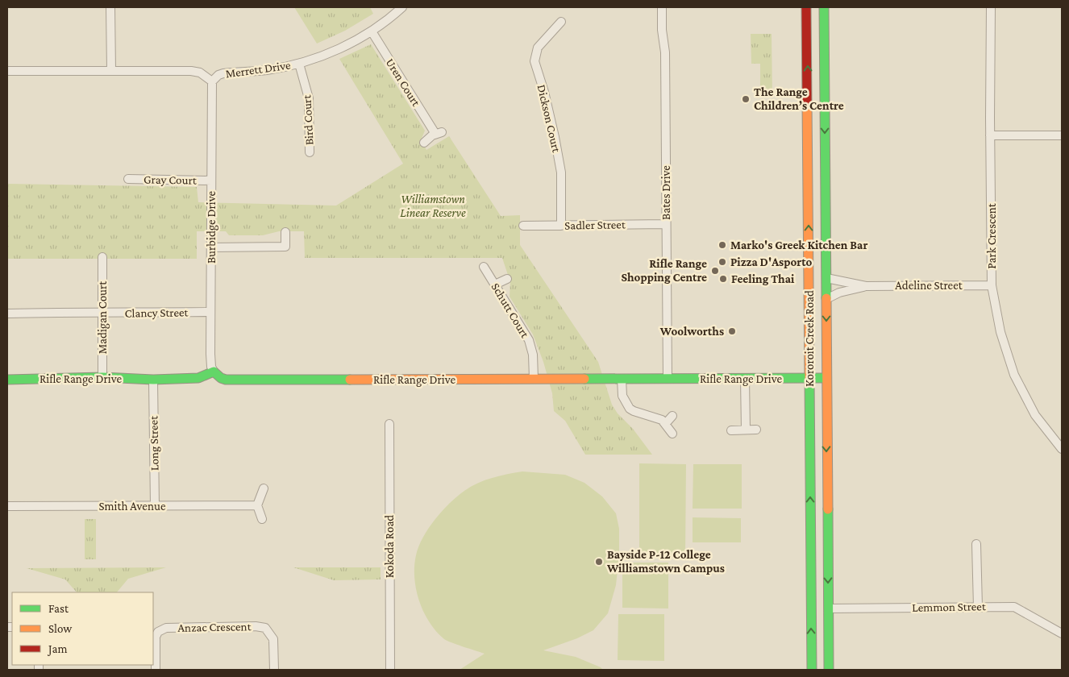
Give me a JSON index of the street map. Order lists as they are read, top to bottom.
{
  "streets": {
    "main road": ["Kororoit Creek Road", "Rifle Range Drive"],
    "street": [
      "Merrett Drive",
      "Uren Court",
      "Dickson Court",
      "Bird Court",
      "Gray Court",
      "Bates Drive",
      "Sadler Street",
      "Burbidge Drive",
      "Park Crescent",
      "Adeline Street",
      "Schutt Court",
      "Clancy Street",
      "Madigan Court",
      "Long Street",
      "Smith Avenue",
      "Kokoda Road",
      "Lemmon Street",
      "Anzac Crescent"
    ]
  },
  "crossings": [
    ["Merrett Drive", "Uren Court"],
    ["Merrett Drive", "Bird Court"],
    ["Merrett Drive", "Burbidge Drive"],
    ["Dickson Court", "Sadler Street"],
    ["Gray Court", "Burbidge Drive"],
    ["Bates Drive", "Sadler Street"],
    ["Bates Drive", "Rifle Range Drive"],
    ["Burbidge Drive", "Clancy Street"],
    ["Burbidge Drive", "Rifle Range Drive"],
    ["Park Crescent", "Adeline Street"],
    ["Adeline Street", "Kororoit Creek Road"],
    ["Schutt Court", "Rifle Range Drive"],
    ["Clancy Street", "Madigan Court"],
    ["Madigan Court", "Rifle Range Drive"],
    ["Kororoit Creek Road", "Rifle Range Drive"],
    ["Kororoit Creek Road", "Lemmon Street"],
    ["Rifle Range Drive", "Long Street"],
    ["Long Street", "Smith Avenue"]
  ],
  "parks": ["Williamstown Linear Reserve"],
  "places": [
    "The Range Children’s Centre",
    "Marko's Greek Kitchen Bar",
    "Pizza D'Asporto",
    "Rifle Range Shopping Centre",
    "Feeling Thai",
    "Woolworths",
    "Bayside P-12 College Williamstown Campus"
  ],
  "legend": ["Fast", "Slow", "Jam"]
}
